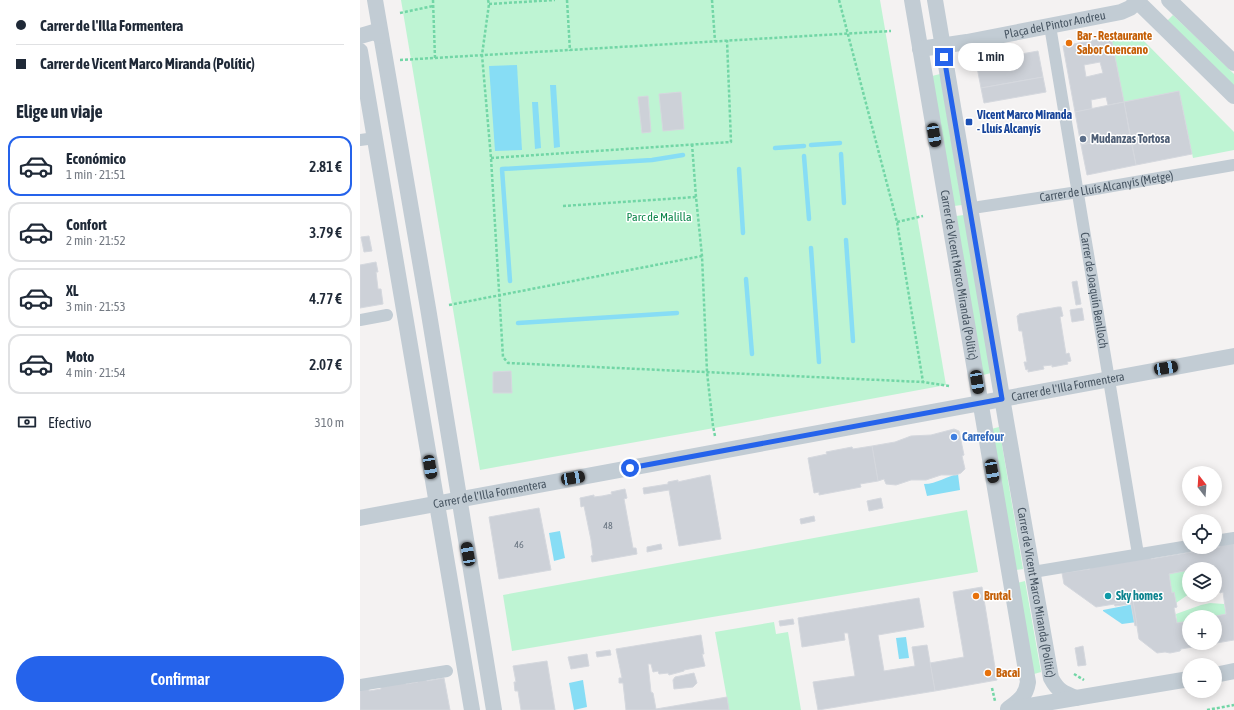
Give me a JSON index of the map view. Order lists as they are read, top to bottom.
{
  "streets": {
    "street": [
      "Plaça del Pintor Andreu",
      "Carrer de Lluís Alcanyís (Metge)",
      "Carrer de Vicent Marco Miranda (Polític)",
      "Carrer de Joaquín Benlloch",
      "Carrer de l'Illa Formentera"
    ]
  },
  "crossings": [
    ["Plaça del Pintor Andreu", "Carrer de Vicent Marco Miranda (Polític)"],
    ["Plaça del Pintor Andreu", "Carrer de Joaquín Benlloch"],
    ["Carrer de Lluís Alcanyís (Metge)", "Carrer de Joaquín Benlloch"],
    ["Carrer de Vicent Marco Miranda (Polític)", "Carrer de l'Illa Formentera"],
    ["Carrer de Joaquín Benlloch", "Carrer de l'Illa Formentera"]
  ],
  "parks": ["Parc de Malilla"],
  "places": {
    "other": [
      "Bar - Restaurante Sabor Cuencano",
      "Mudanzas Tortosa",
      "Carrefour",
      "Brutal",
      "Sky homes",
      "Bacai"
    ],
    "transit": ["Vicent Marco Miranda - Lluís Alcanyís"]
  },
  "house_numbers": ["48", "46"],
  "north": "top",
  "page": {
    "banner": ["Carrer de l'Illa Formentera", "Carrer de Vicent Marco Miranda (Polític)"],
    "bubble": "1 min",
    "heading": "Elige un viaje",
    "list": [
      {
        "name": "Económico",
        "note": "1 min · 21:51",
        "value": "2.81 €"
      },
      {
        "name": "Confort",
        "note": "2 min · 21:52",
        "value": "3.79 €"
      },
      {
        "name": "XL",
        "note": "3 min · 21:53",
        "value": "4.77 €"
      },
      {
        "name": "Moto",
        "note": "4 min · 21:54",
        "value": "2.07 €"
      }
    ],
    "pay": ["Efectivo", "310 m"],
    "map_buttons": ["+", "−"],
    "buttons": "Confirmar"
  }
}
